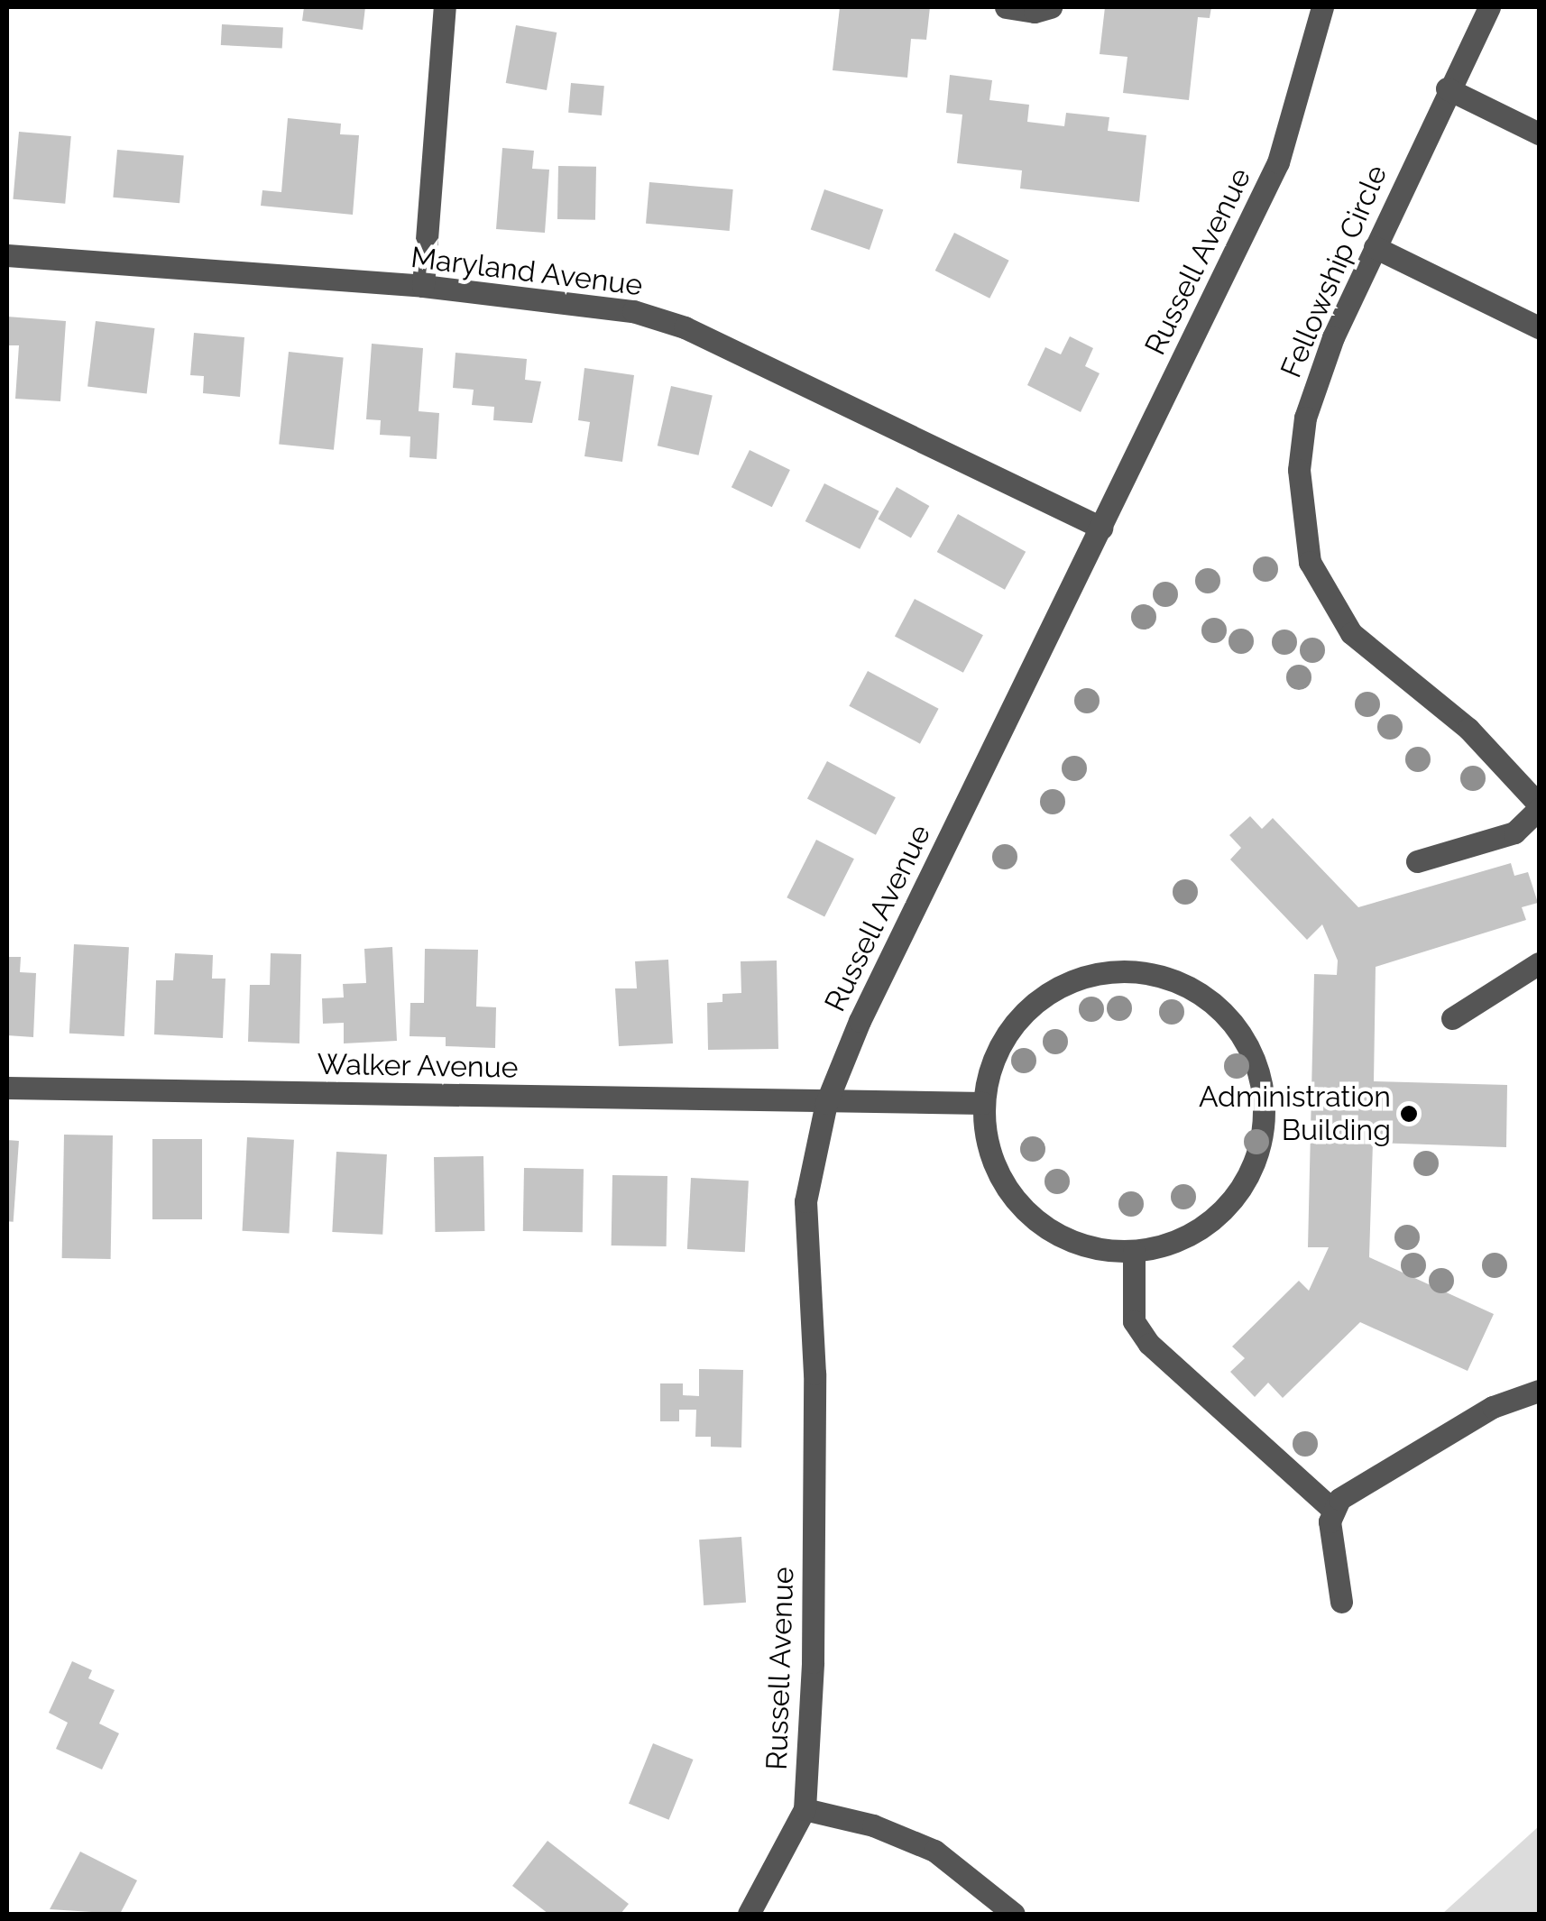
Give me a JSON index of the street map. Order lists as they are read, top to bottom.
{
  "streets": {
    "street": [
      "Russell Avenue",
      "Maryland Avenue",
      "Fellowship Circle",
      "Walker Avenue"
    ]
  },
  "crossings": [
    ["Russell Avenue", "Maryland Avenue"],
    ["Russell Avenue", "Walker Avenue"]
  ],
  "places": ["Administration Building"]
}
